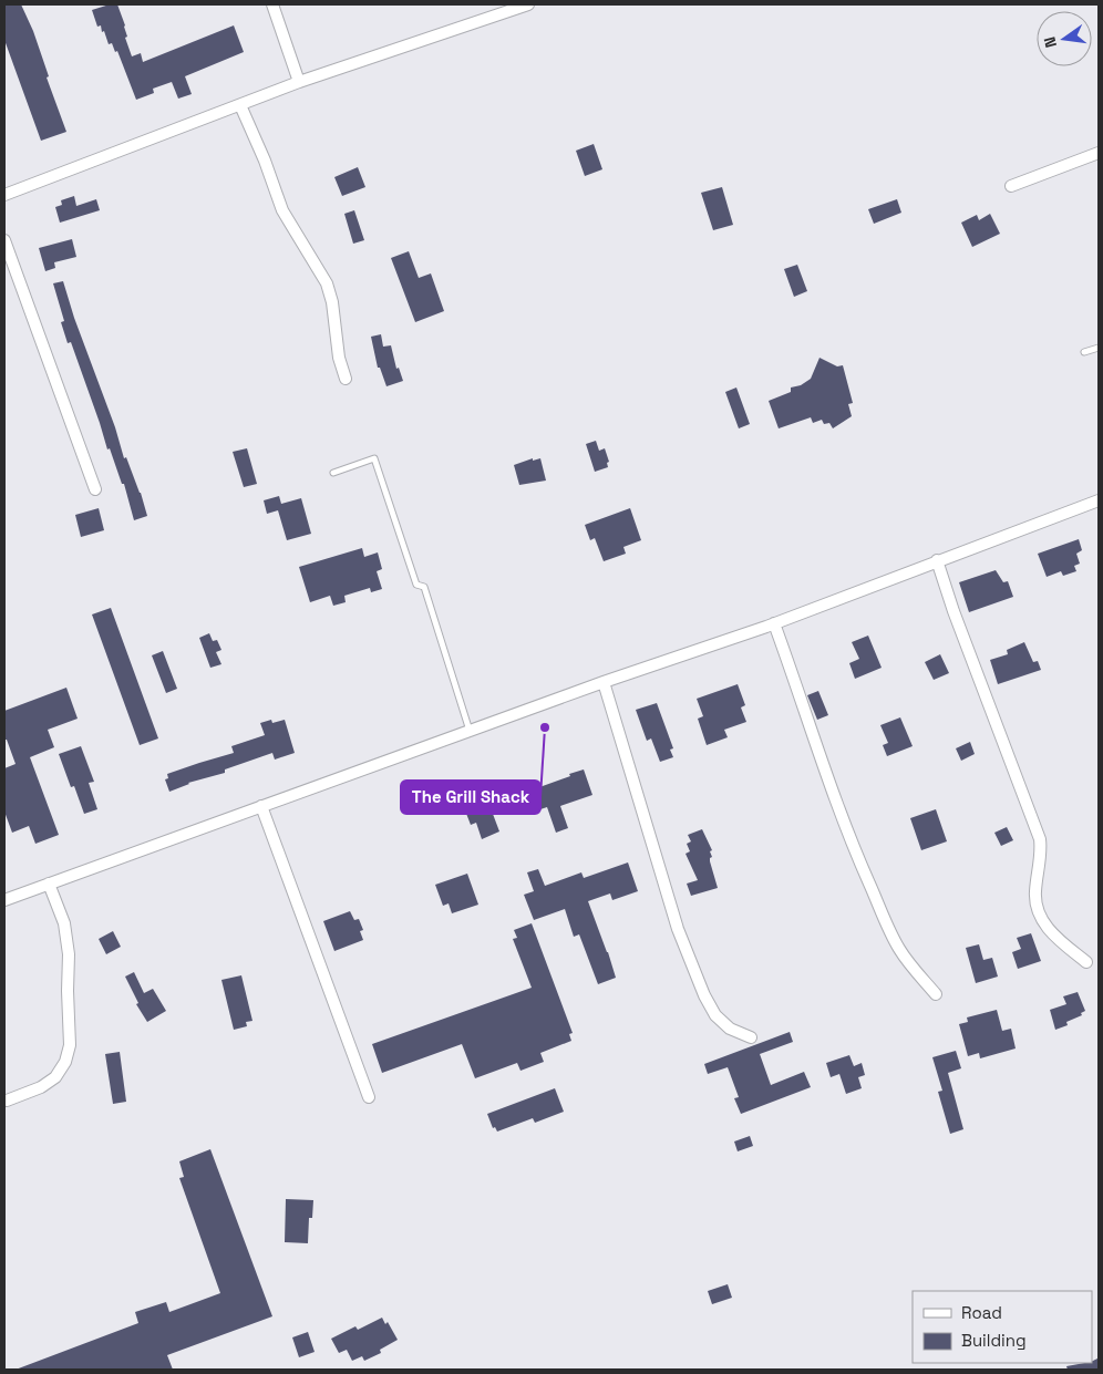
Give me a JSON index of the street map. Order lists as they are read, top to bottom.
{
  "places": ["The Grill Shack"],
  "legend": ["Road", "Building"],
  "north": "left"
}
